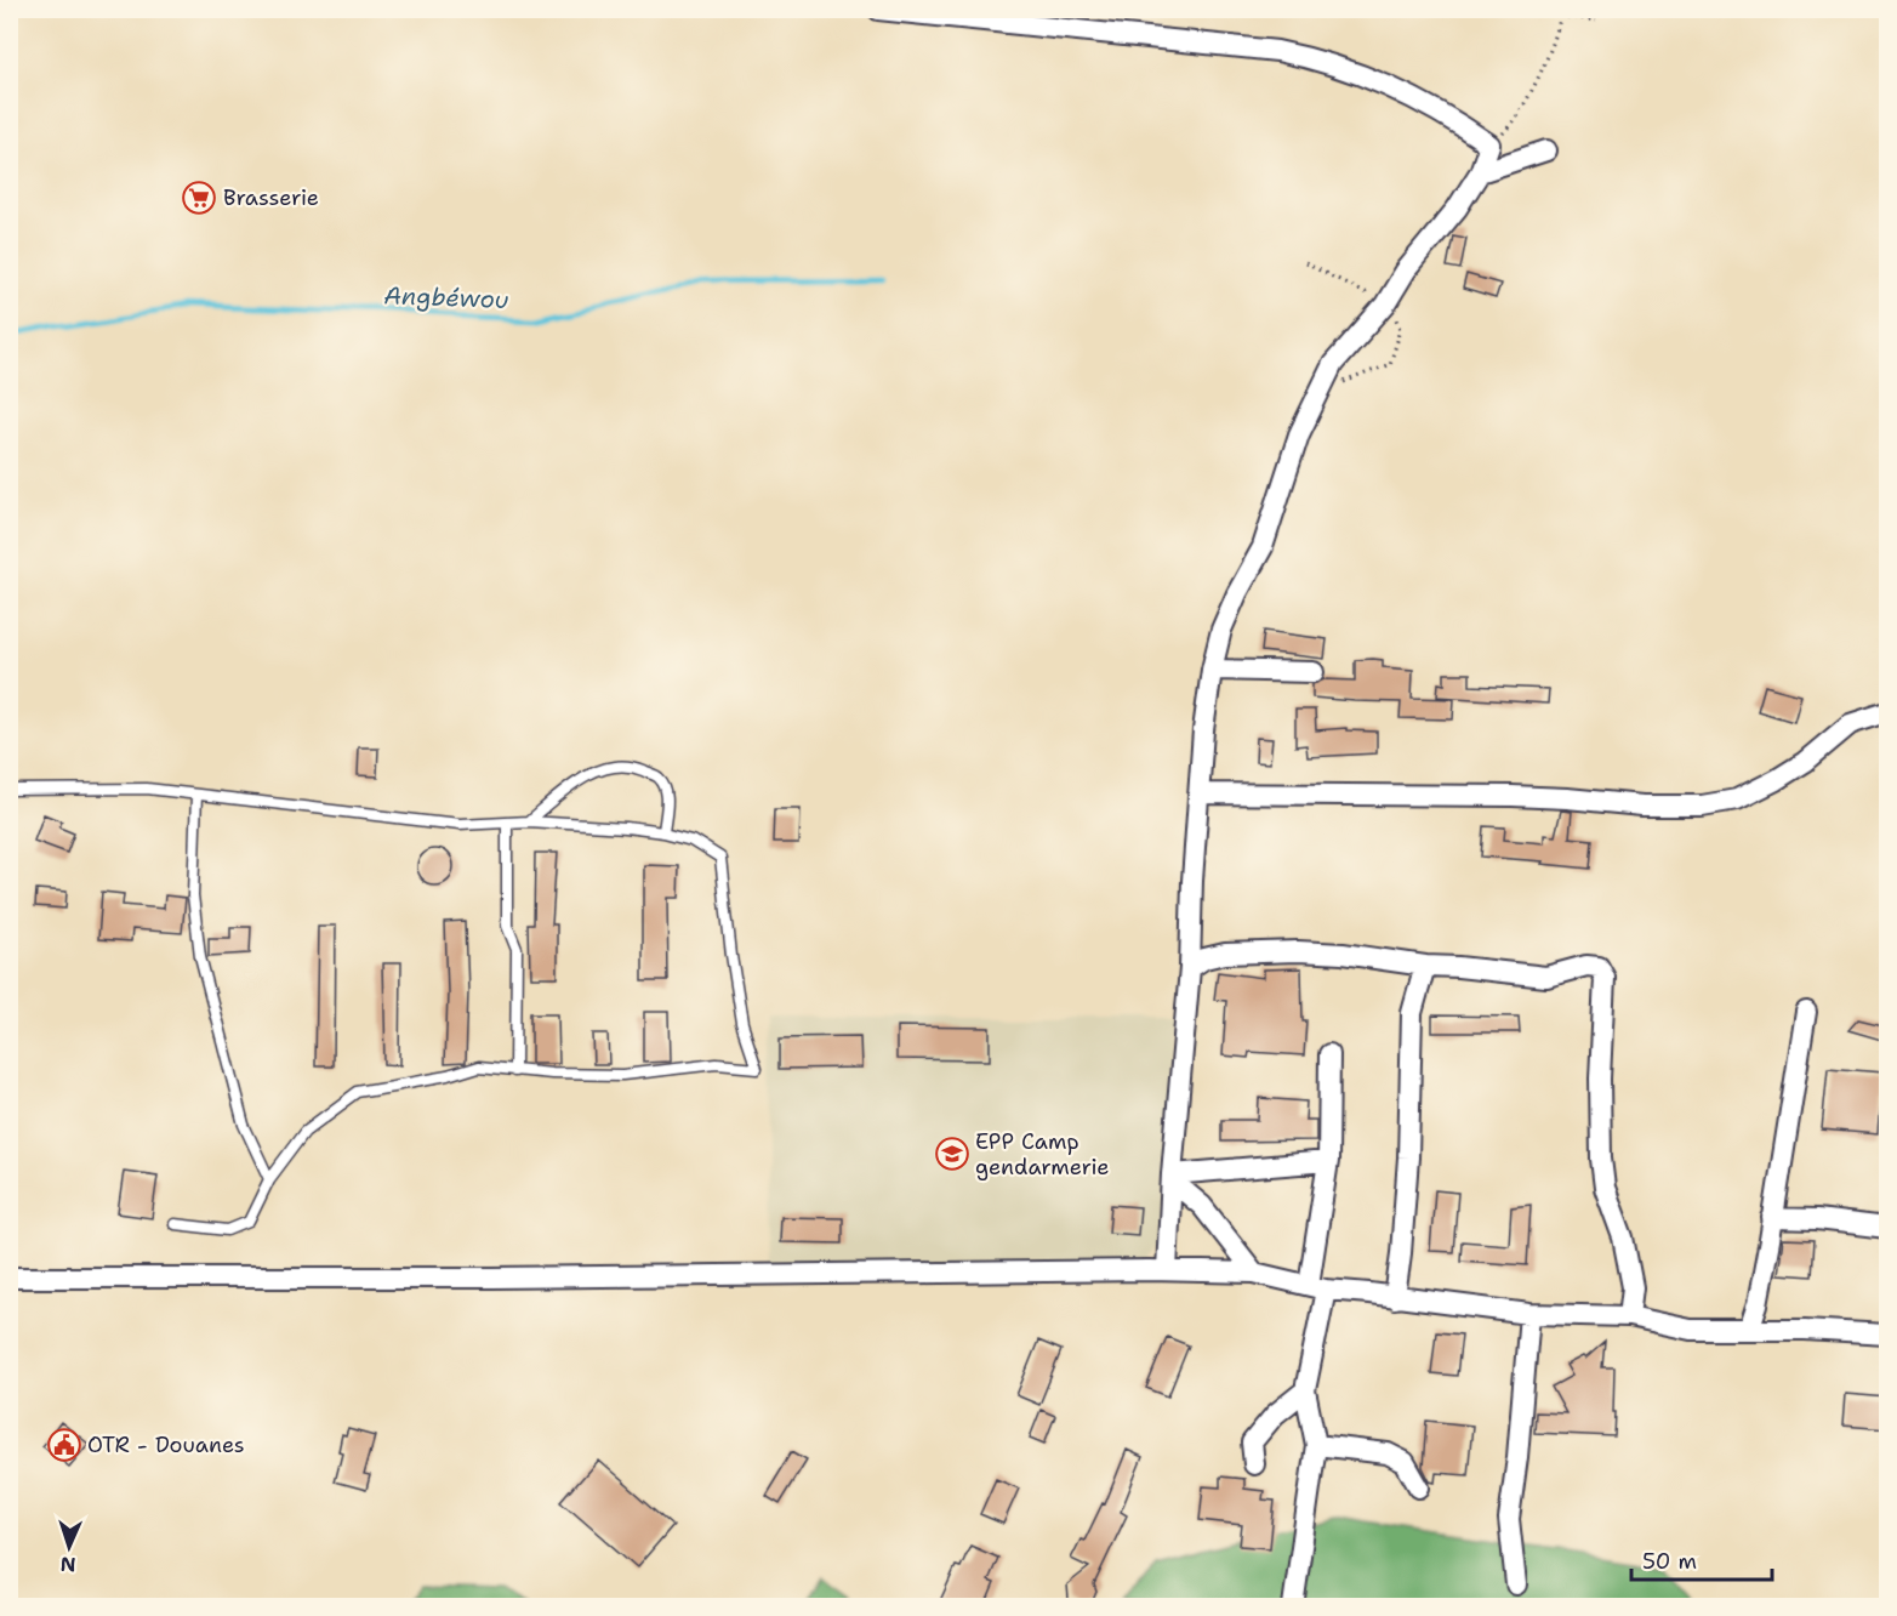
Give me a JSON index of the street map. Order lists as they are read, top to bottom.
{
  "water": ["Angbéwou"],
  "places": {
    "supermarket": ["Brasserie"],
    "school or university": ["EPP Camp gendarmerie"],
    "public building": ["OTR - Douanes"]
  },
  "scale_bar": "50 m",
  "north": "bottom"
}
